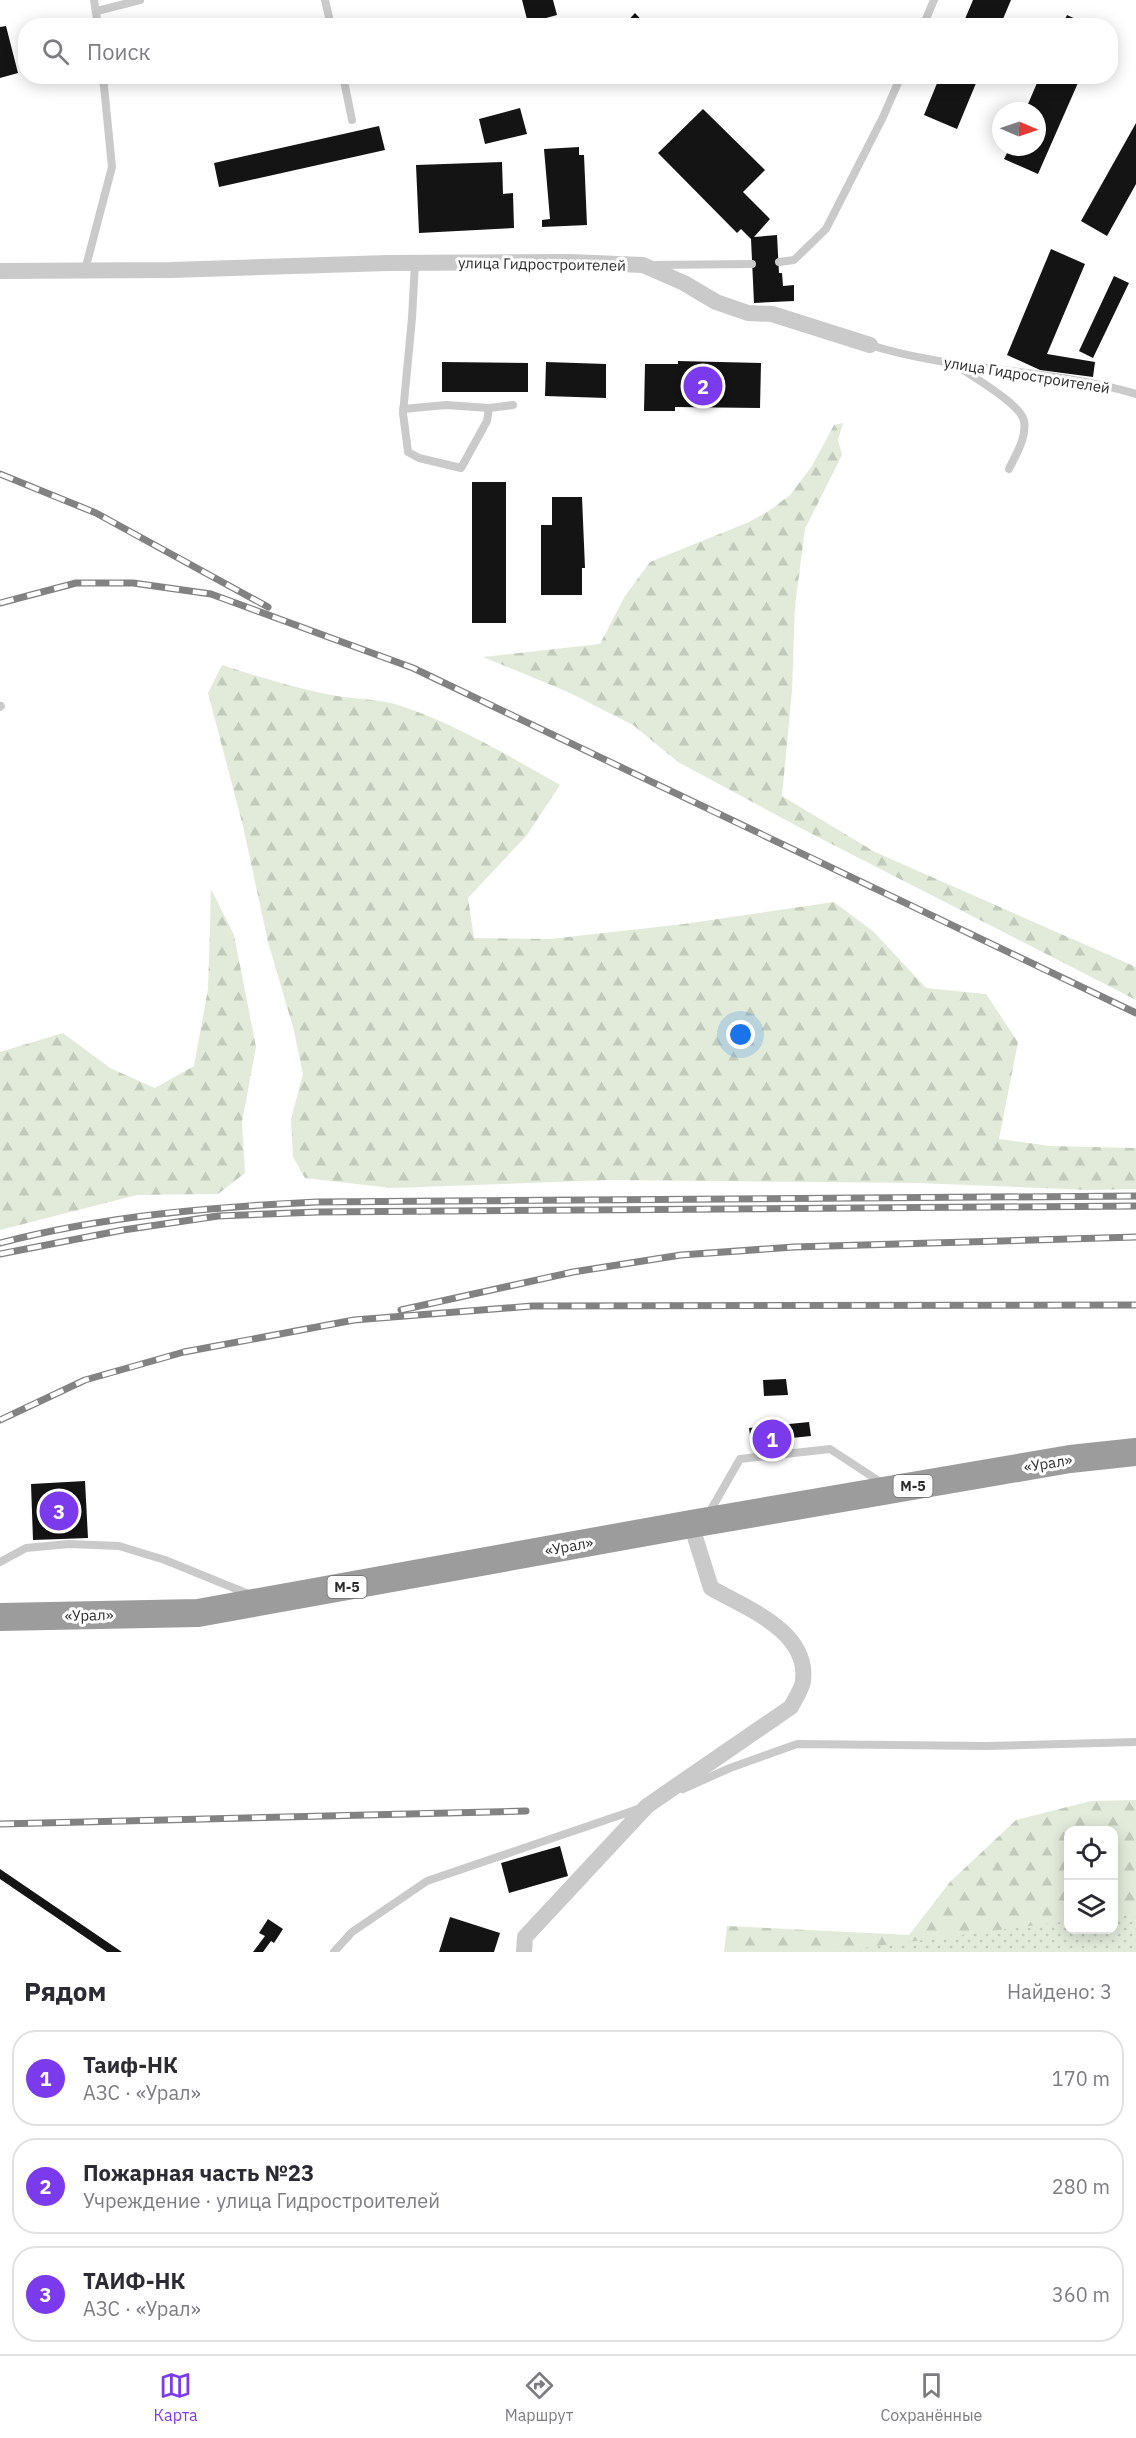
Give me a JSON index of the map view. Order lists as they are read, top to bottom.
{
  "streets": {
    "highway": ["«Урал»", "М-5"],
    "street": ["улица Гидростроителей"]
  },
  "north": "right",
  "page": {
    "search": "Поиск",
    "pins": ["2", "1", "3"],
    "heading": ["Рядом", "Найдено: 3"],
    "list": [
      {
        "mark": "1",
        "name": "Таиф-НК",
        "note": "АЗС · «Урал»",
        "value": "170 m"
      },
      {
        "mark": "2",
        "name": "Пожарная часть №23",
        "note": "Учреждение · улица Гидростроителей",
        "value": "280 m"
      },
      {
        "mark": "3",
        "name": "ТАИФ-НК",
        "note": "АЗС · «Урал»",
        "value": "360 m"
      }
    ],
    "nav": ["Карта", "Маршрут", "Сохранённые"]
  }
}
